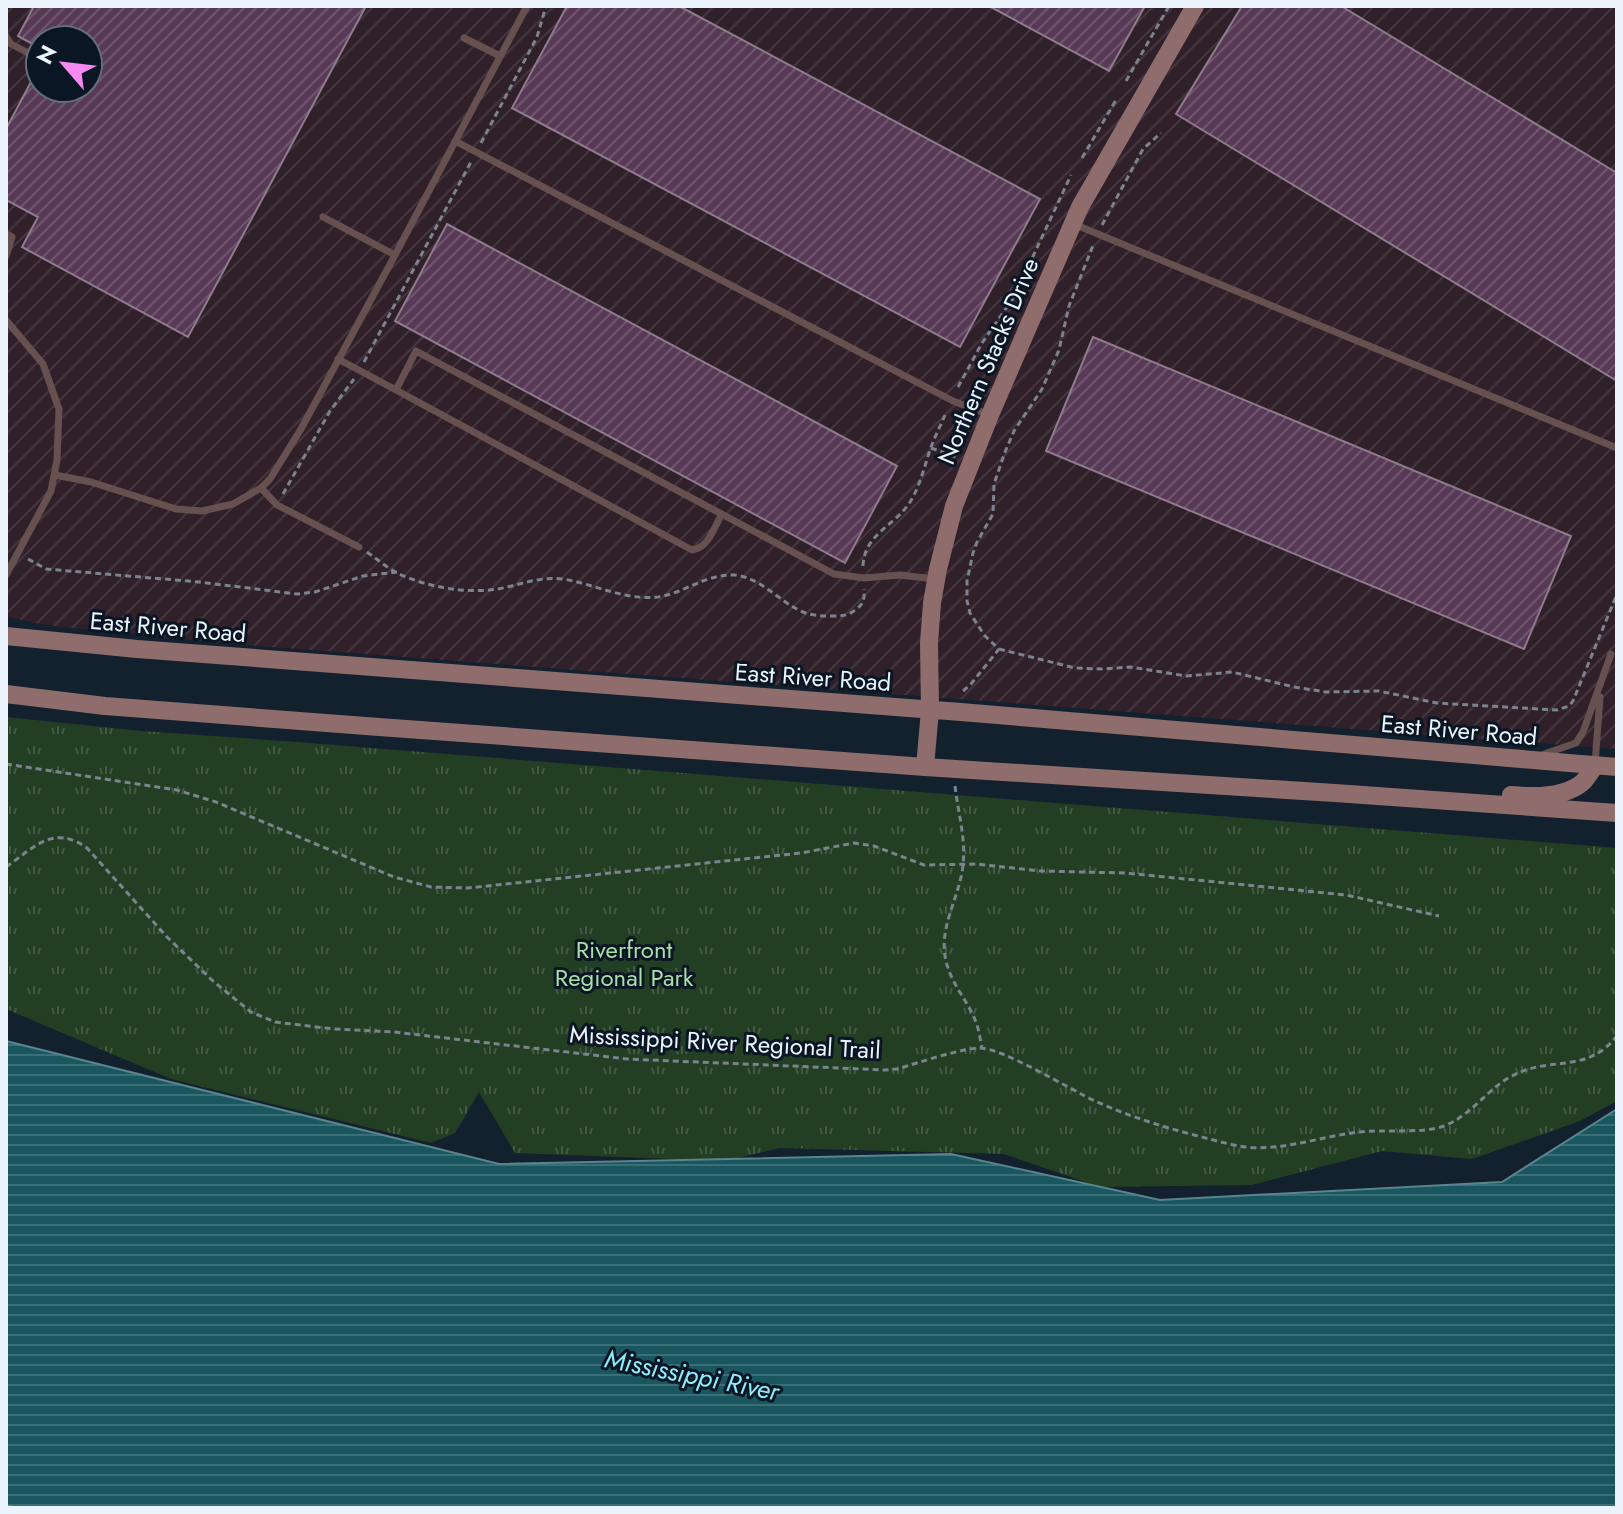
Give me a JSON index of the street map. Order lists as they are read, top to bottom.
{
  "streets": {
    "street": ["Northern Stacks Drive", "East River Road"],
    "path": ["Mississippi River Regional Trail"]
  },
  "crossings": [
    ["Northern Stacks Drive", "East River Road"]
  ],
  "water": ["Mississippi River"],
  "parks": ["Riverfront Regional Park"],
  "north": "top left"
}
